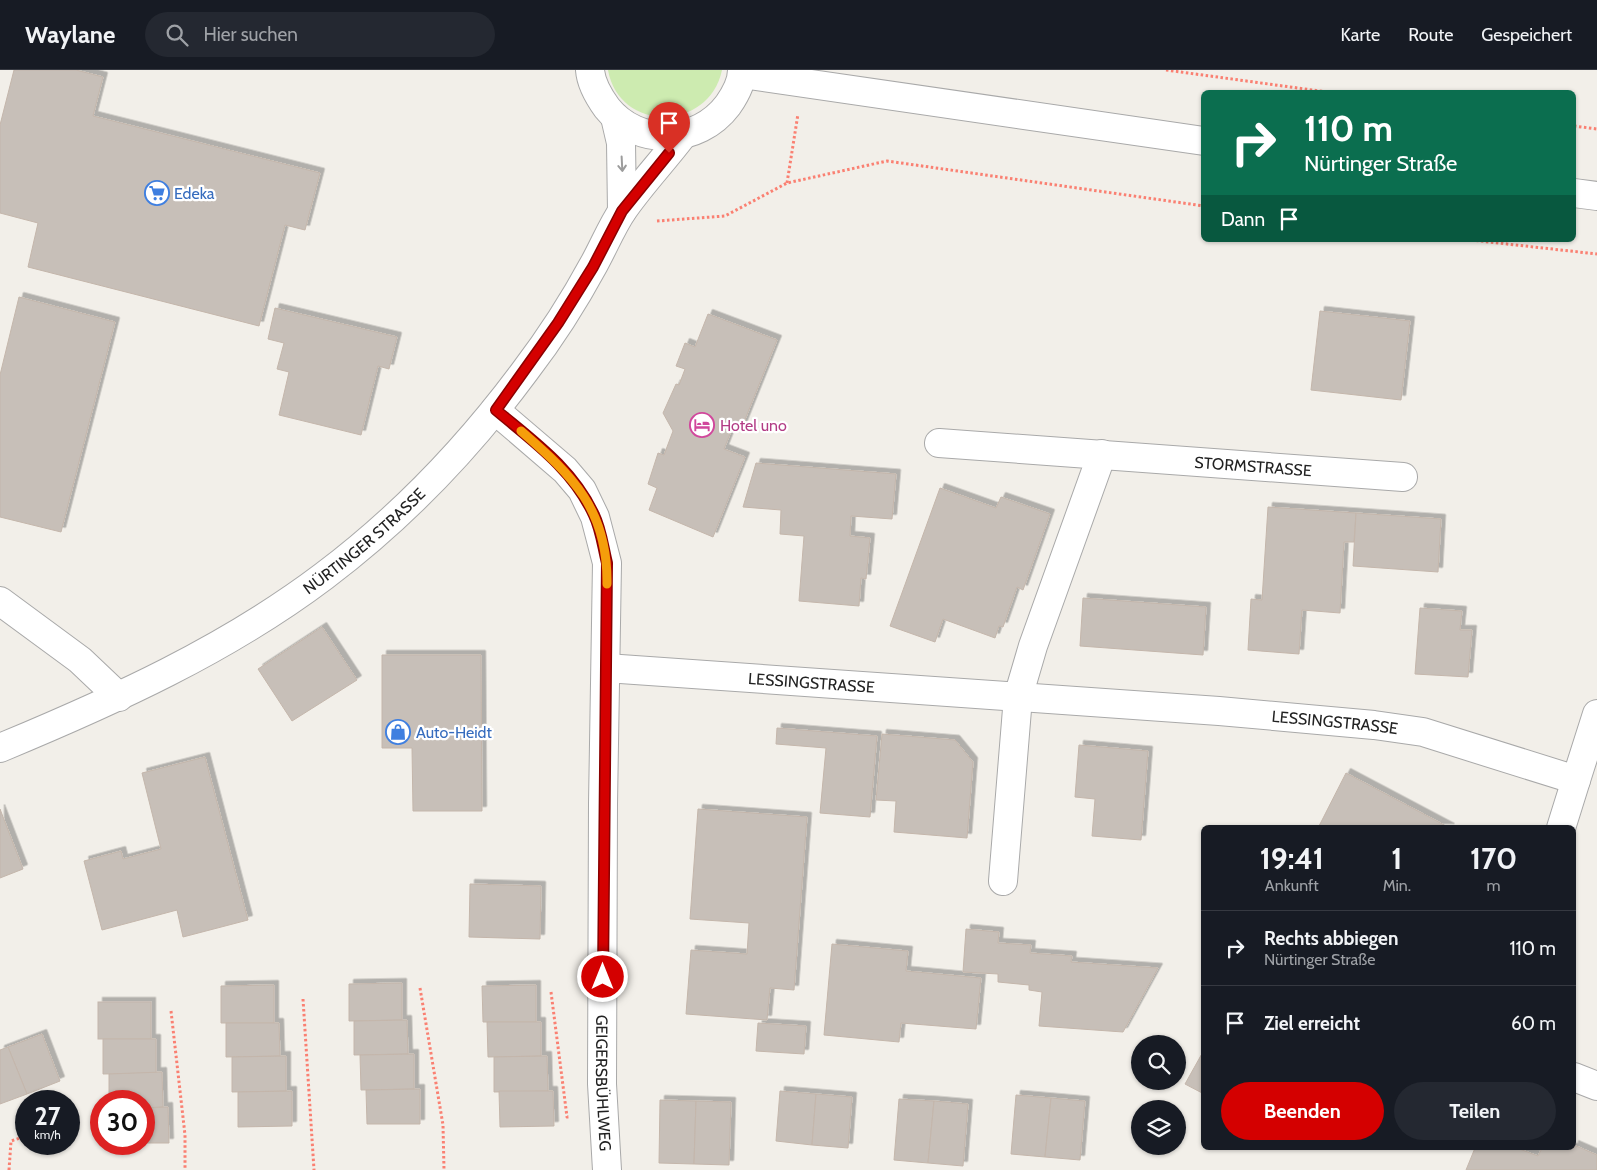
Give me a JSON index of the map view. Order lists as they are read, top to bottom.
{
  "streets": {
    "street": [
      "STORMSTRASSE",
      "NÜRTINGER STRASSE",
      "LESSINGSTRASSE",
      "GEIGERSBÜHLWEG"
    ]
  },
  "crossings": [
    ["NÜRTINGER STRASSE", "GEIGERSBÜHLWEG"],
    ["LESSINGSTRASSE", "GEIGERSBÜHLWEG"]
  ],
  "places": {
    "supermarket": ["Edeka"],
    "hotel": ["Hotel uno"],
    "shop": ["Auto-Heidt"]
  },
  "page": {
    "header": "Waylane",
    "search": "Hier suchen",
    "nav": ["Karte", "Route", "Gespeichert"],
    "turn": ["110 m", "Nürtinger Straße"],
    "then": "Dann",
    "eta": [
      "19:41",
      "Ankunft",
      "1",
      "Min.",
      "170",
      "m"
    ],
    "list": [
      {
        "name": "Rechts abbiegen",
        "note": "Nürtinger Straße",
        "value": "110 m"
      },
      {
        "name": "Ziel erreicht",
        "value": "60 m"
      }
    ],
    "buttons": ["Beenden", "Teilen"],
    "speed": "27 km/h",
    "limit": "30"
  }
}
